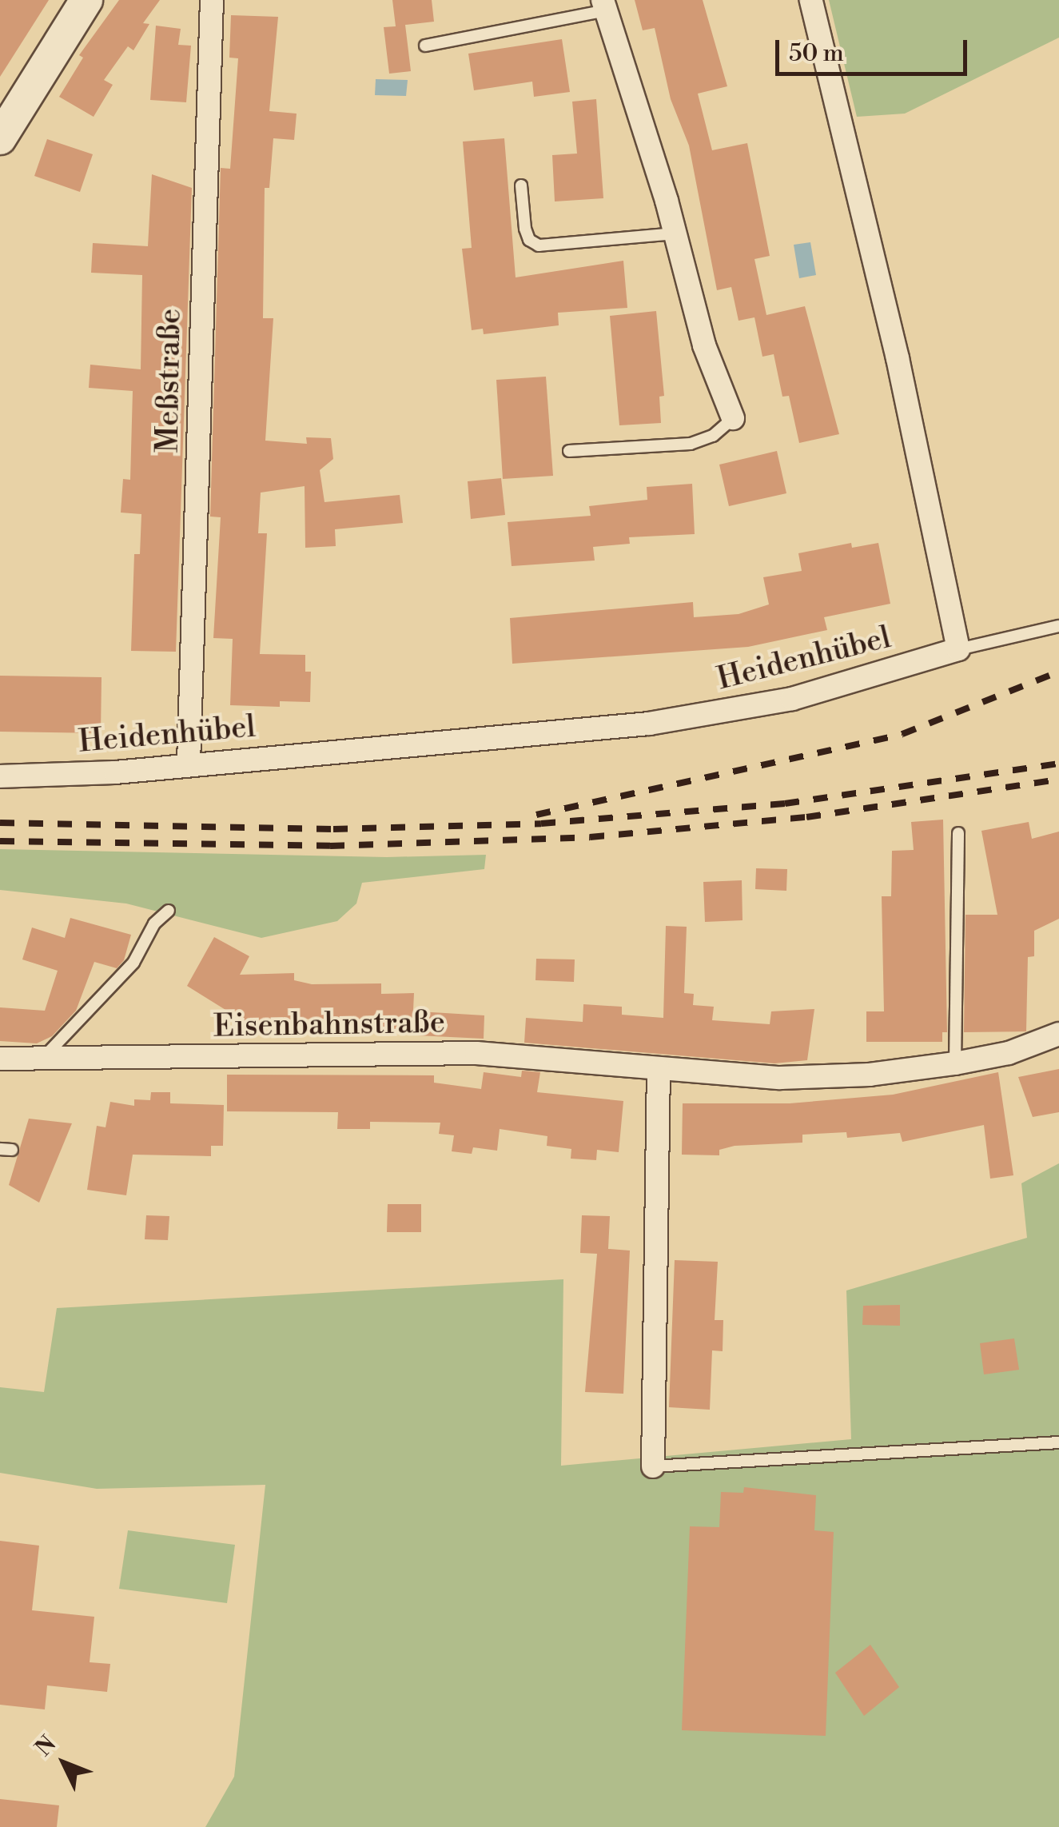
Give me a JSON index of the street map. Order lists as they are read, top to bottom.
{
  "streets": {
    "street": ["Meßstraße", "Heidenhübel", "Eisenbahnstraße"]
  },
  "crossings": [
    ["Meßstraße", "Heidenhübel"]
  ],
  "scale_bar": "50 m",
  "north": "top left"
}
